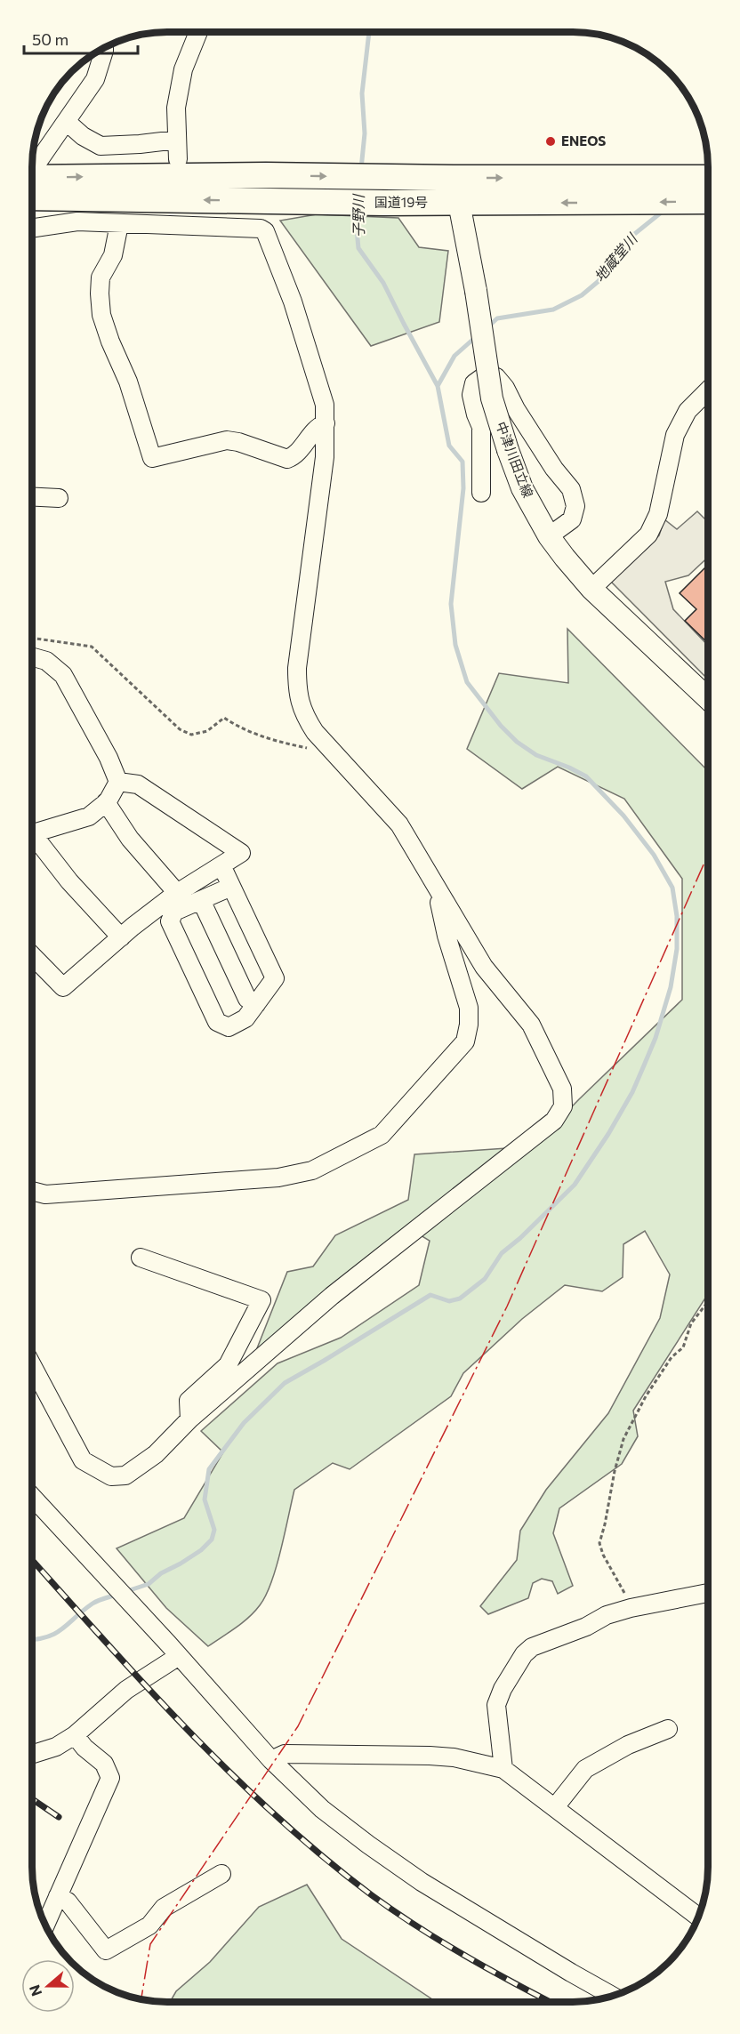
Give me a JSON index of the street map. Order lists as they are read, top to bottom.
{
  "streets": {
    "highway": ["国道19号"],
    "main road": ["中津川田立線"]
  },
  "crossings": [
    ["国道19号", "中津川田立線"]
  ],
  "water": ["子野川", "地蔵堂川"],
  "places": ["ENEOS"],
  "scale_bar": "50 m",
  "north": "left"
}
